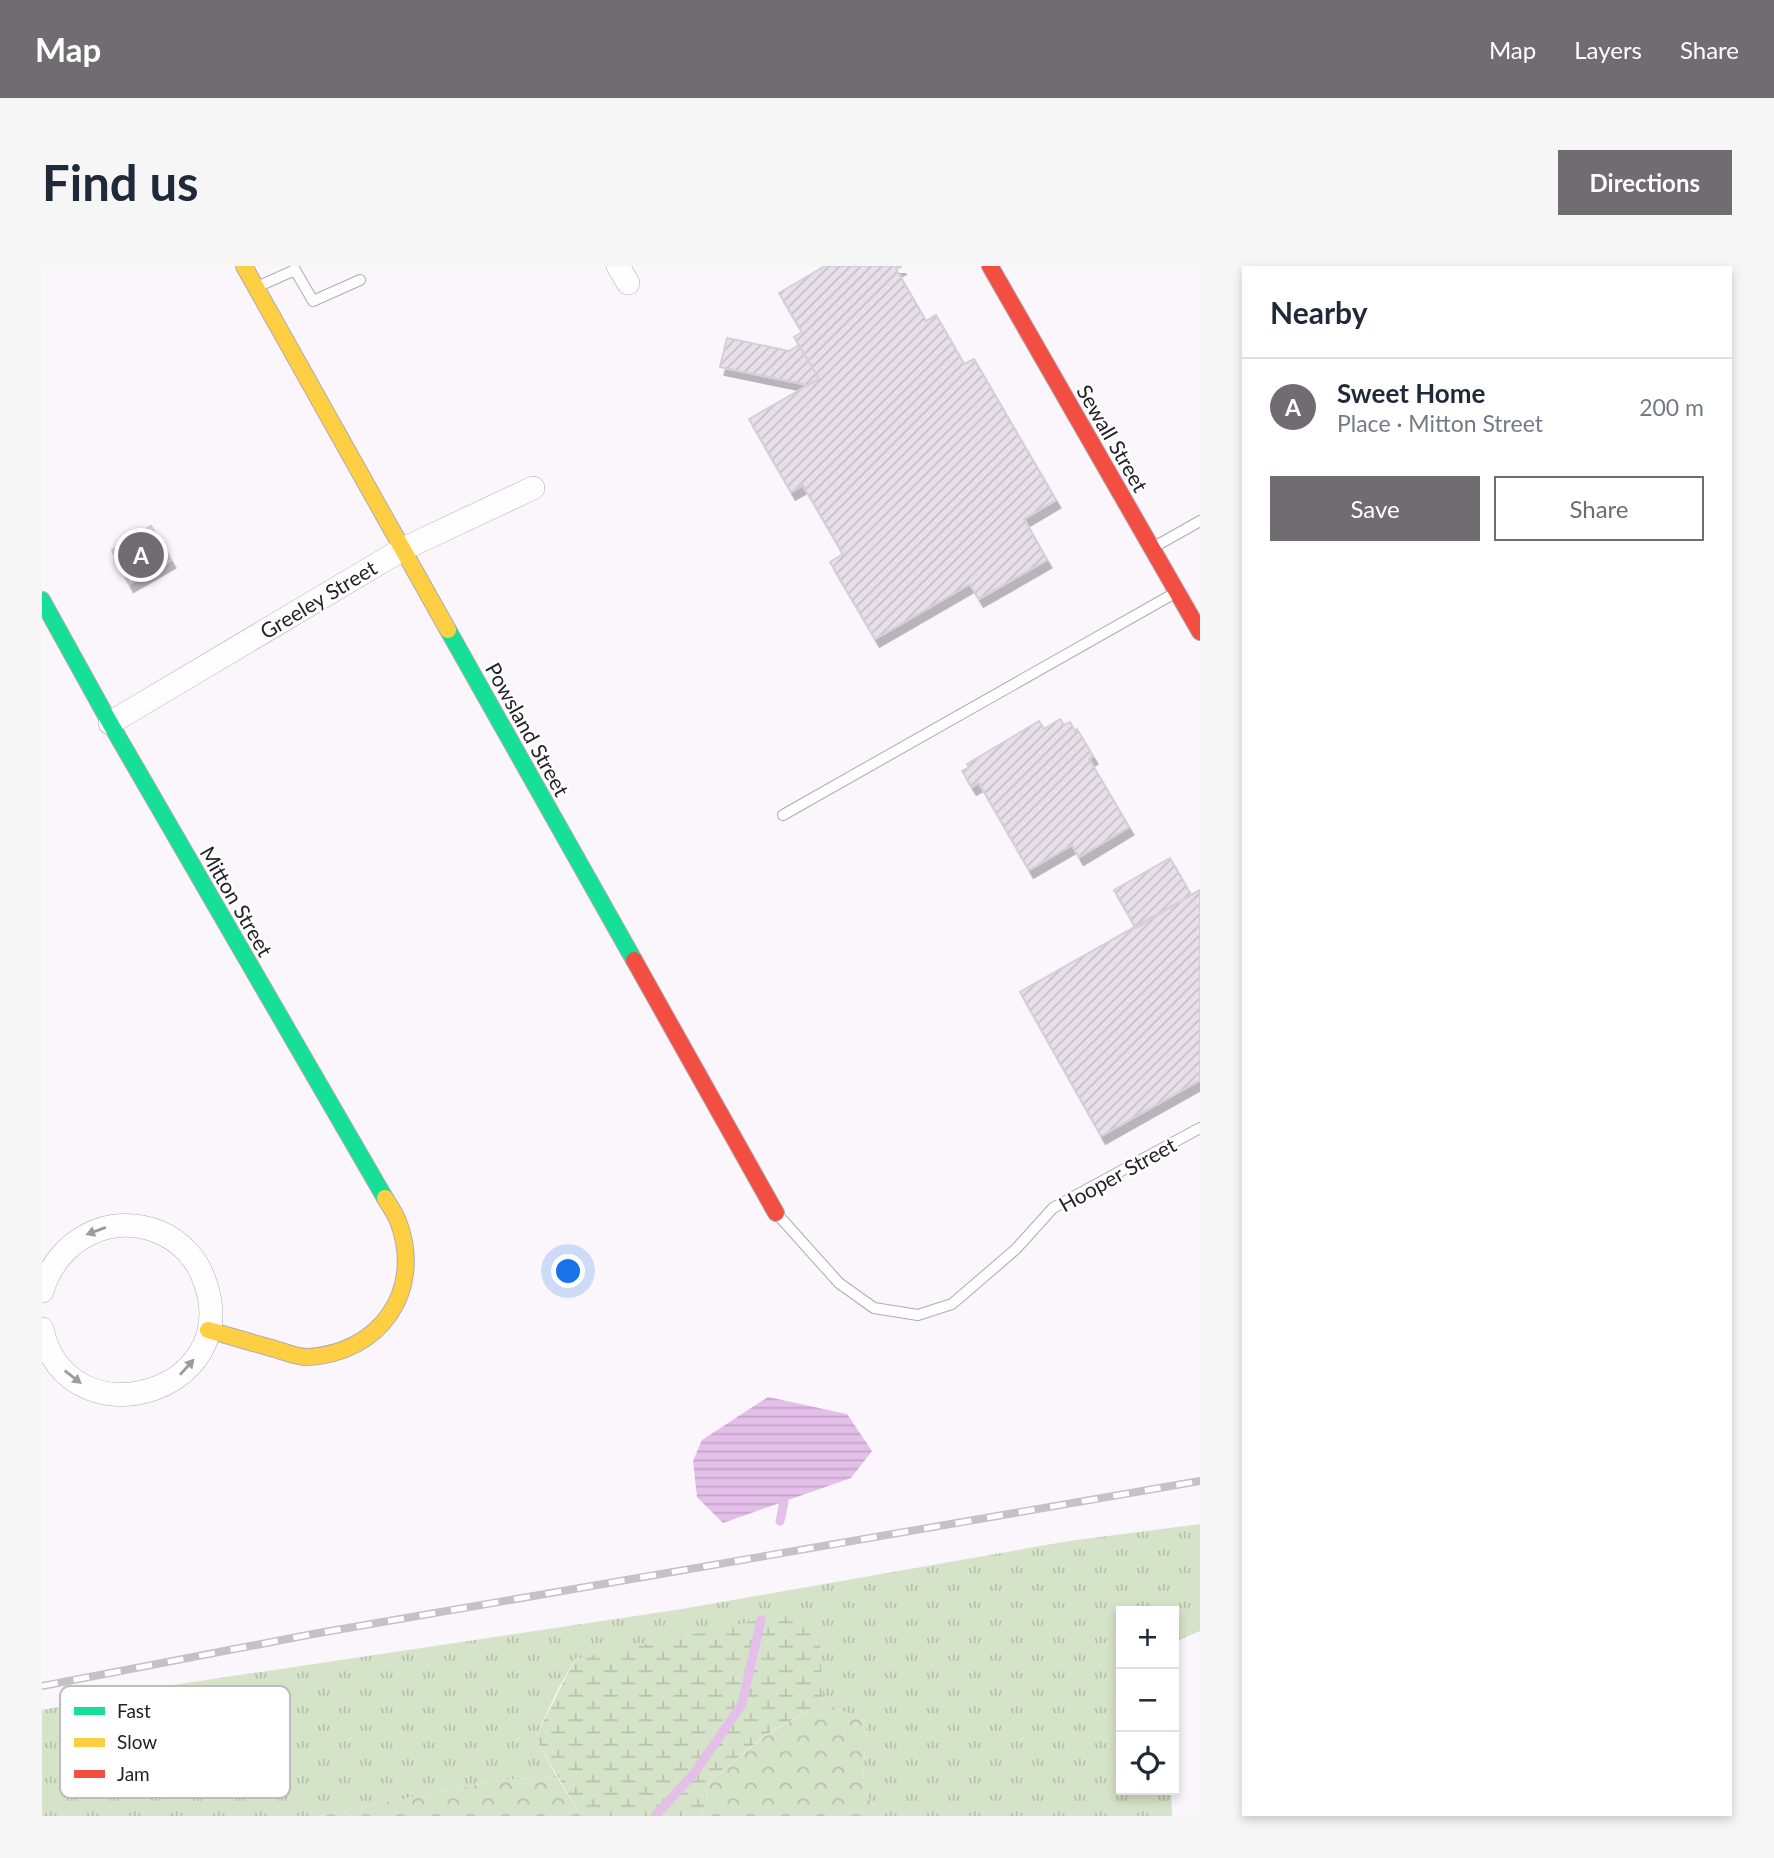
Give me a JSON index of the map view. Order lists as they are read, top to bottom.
{
  "streets": {
    "street": [
      "Sewall Street",
      "Greeley Street",
      "Powsland Street",
      "Mitton Street"
    ],
    "lane": ["Hooper Street"]
  },
  "crossings": [
    ["Greeley Street", "Powsland Street"],
    ["Greeley Street", "Mitton Street"],
    ["Powsland Street", "Hooper Street"]
  ],
  "legend": ["Fast", "Slow", "Jam"],
  "page": {
    "header": "Map",
    "nav": ["Map", "Layers", "Share"],
    "buttons": [
      "Directions",
      ["Save", "Share"]
    ],
    "title": "Find us",
    "heading": "Nearby",
    "list": [
      {
        "mark": "A",
        "name": "Sweet Home",
        "note": "Place · Mitton Street",
        "value": "200 m"
      }
    ],
    "pins": "A",
    "map_buttons": ["+", "−"]
  }
}
